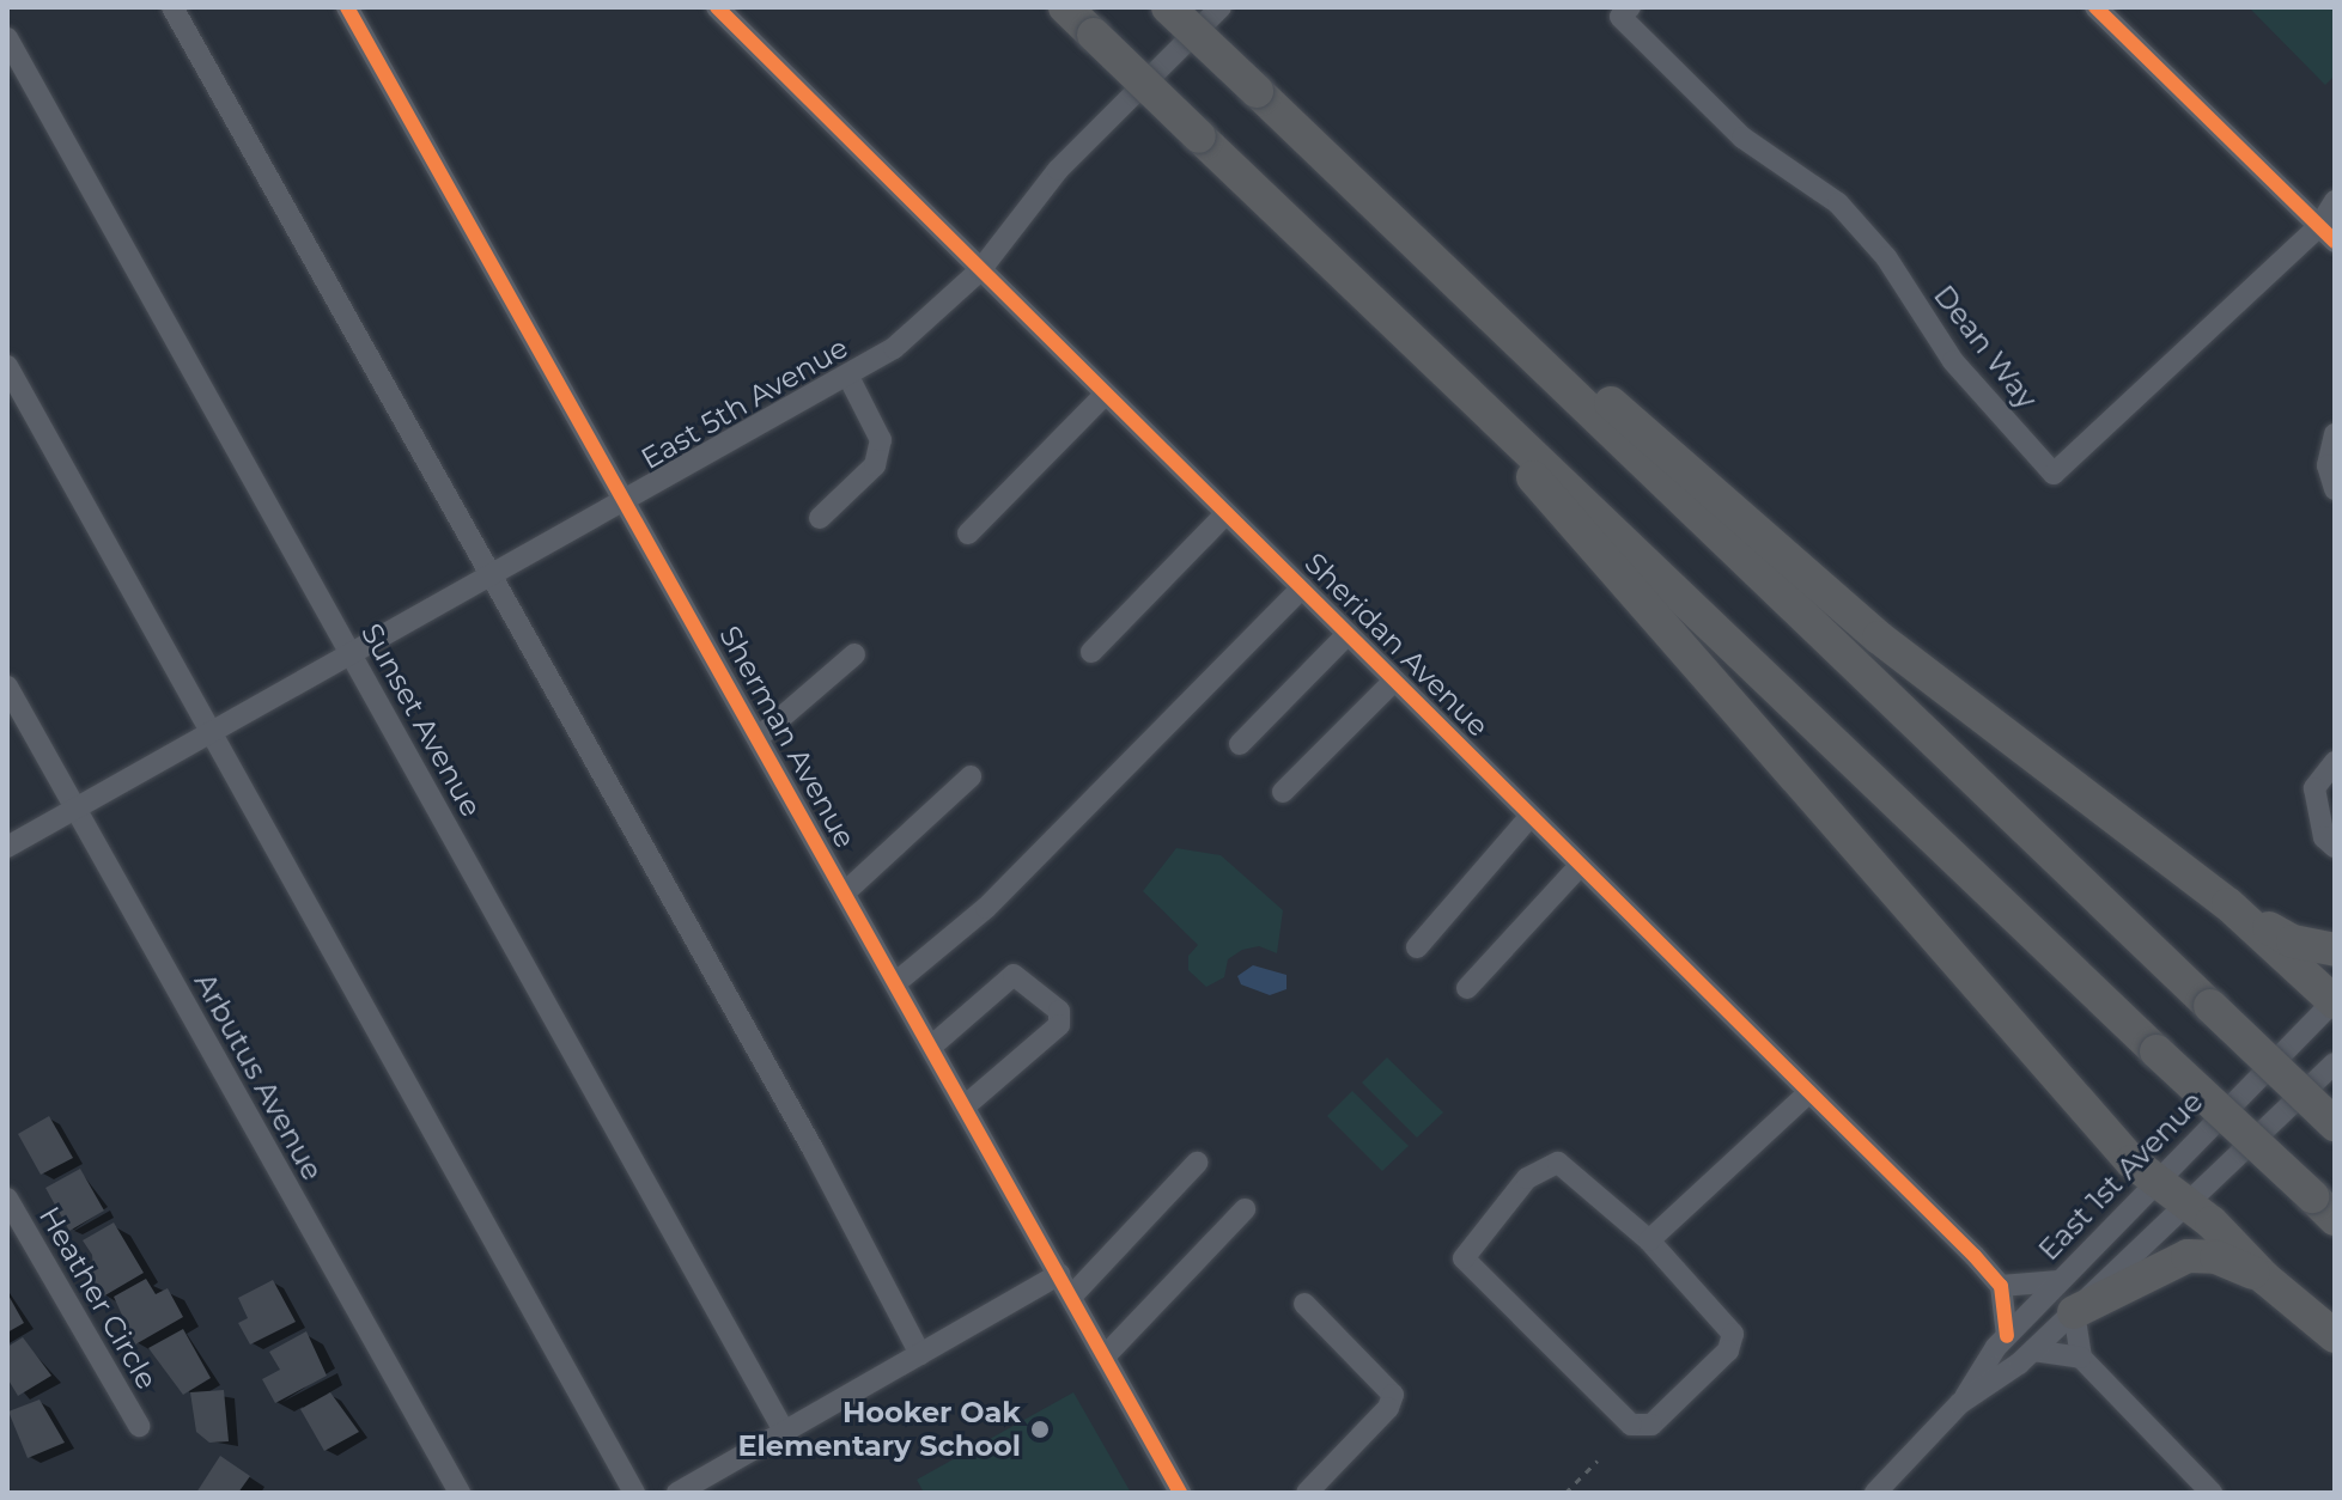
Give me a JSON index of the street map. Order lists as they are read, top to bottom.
{
  "streets": {
    "street": [
      "Dean Way",
      "East 5th Avenue",
      "Sheridan Avenue",
      "Sunset Avenue",
      "Sherman Avenue",
      "Arbutus Avenue",
      "East 1st Avenue",
      "Heather Circle"
    ]
  },
  "crossings": [
    ["East 5th Avenue", "Sheridan Avenue"],
    ["East 5th Avenue", "Sunset Avenue"],
    ["East 5th Avenue", "Sherman Avenue"],
    ["East 5th Avenue", "Arbutus Avenue"]
  ],
  "places": ["Hooker Oak Elementary School"]
}
